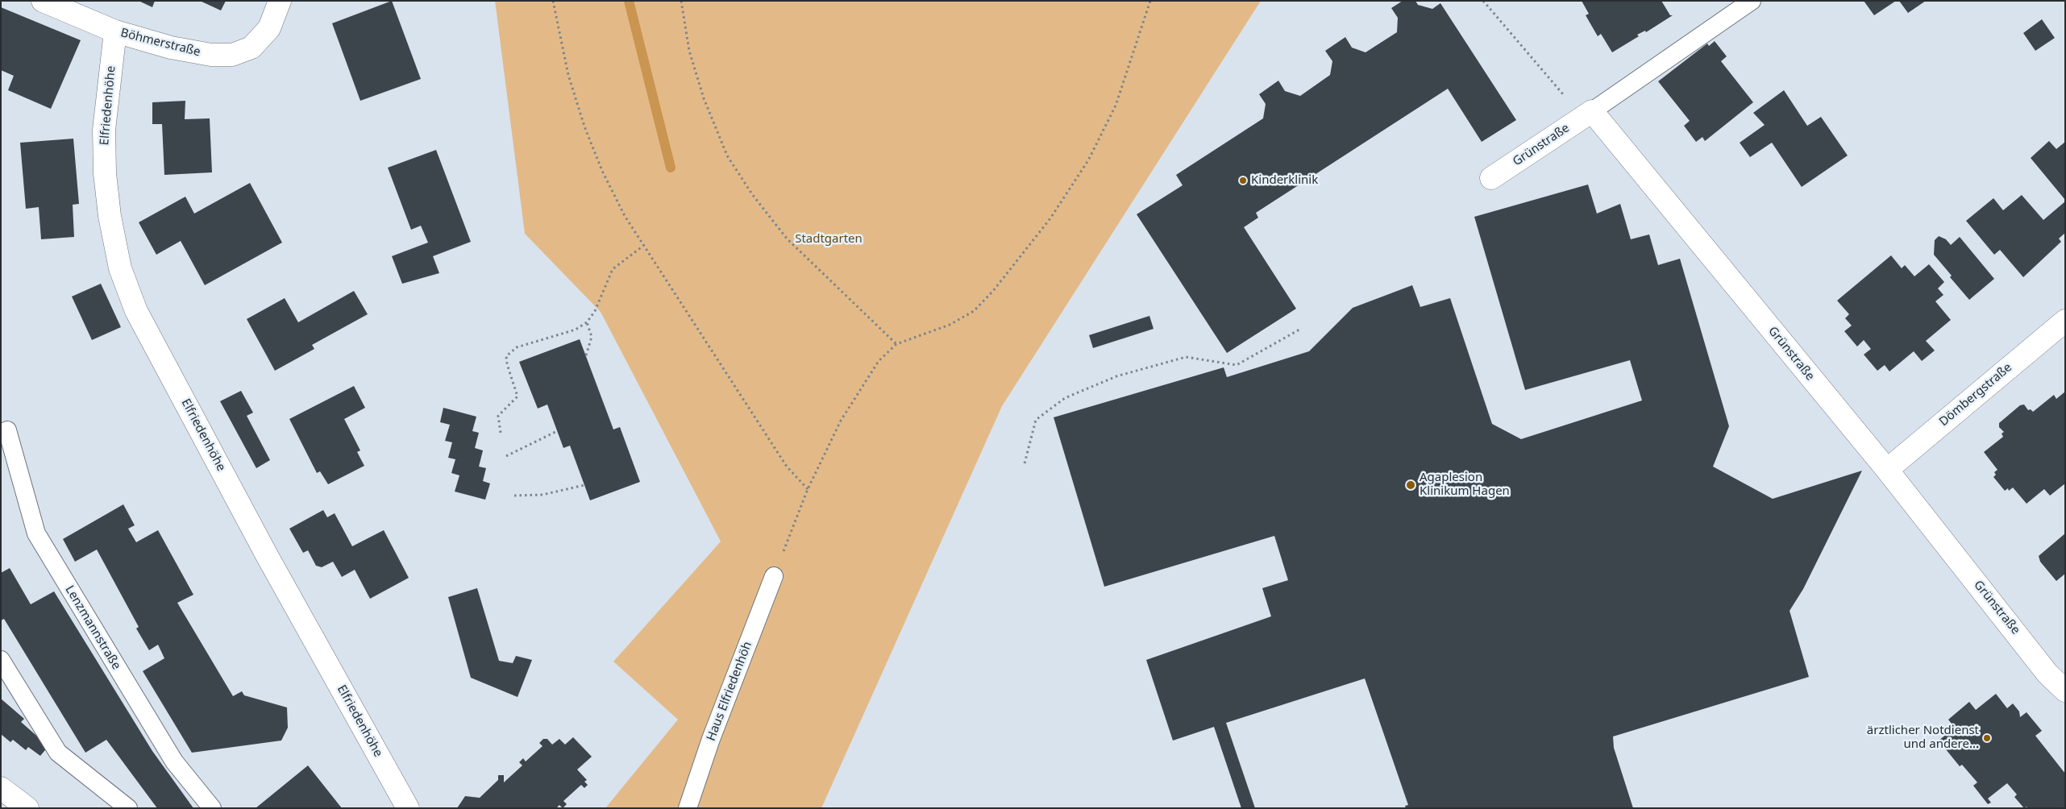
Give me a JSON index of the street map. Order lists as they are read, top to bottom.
{
  "streets": {
    "street": [
      "Böhmerstraße",
      "Elfriedenhöhe",
      "Grünstraße",
      "Dömbergstraße"
    ],
    "lane": ["Lenzmannstraße", "Haus Elfriedenhöh"]
  },
  "crossings": [
    ["Böhmerstraße", "Elfriedenhöhe"],
    ["Grünstraße", "Dömbergstraße"]
  ],
  "parks": ["Stadtgarten"],
  "places": ["Kinderklinik", "Agaplesion Klinikum Hagen", "ärztlicher Notdienst und andere..."]
}
